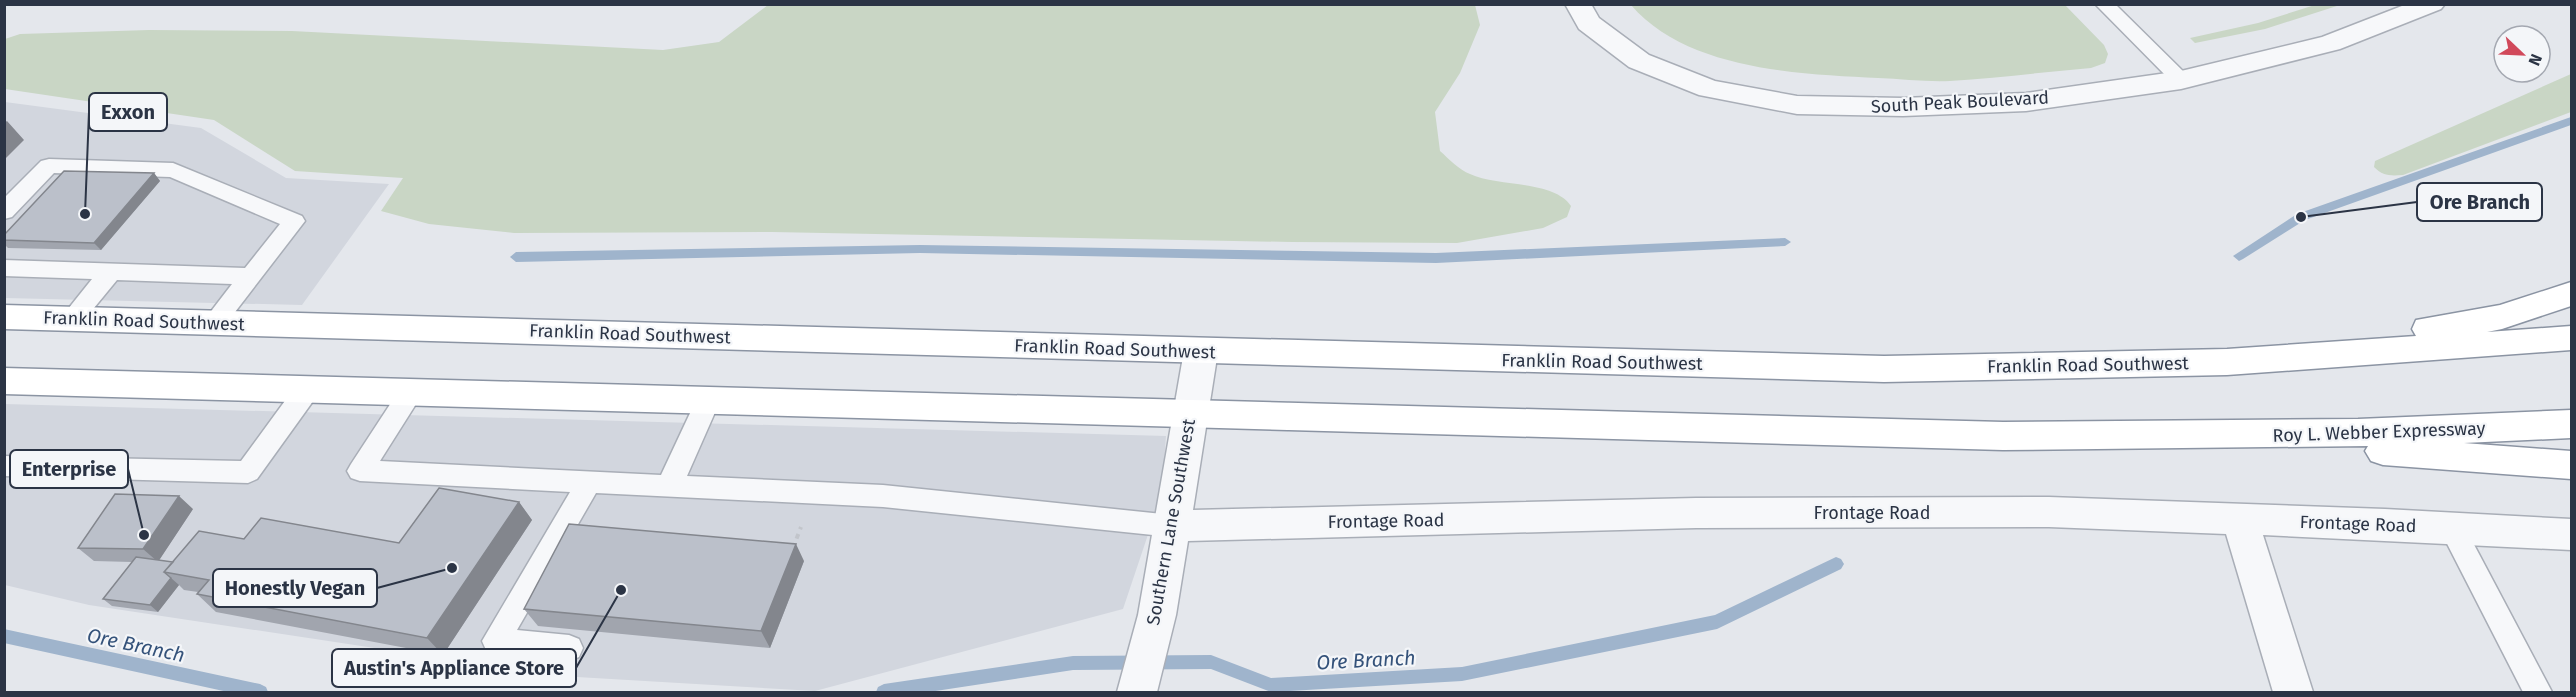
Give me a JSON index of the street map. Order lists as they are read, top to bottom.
{
  "streets": {
    "highway": ["Franklin Road Southwest", "Roy L. Webber Expressway"],
    "street": ["South Peak Boulevard", "Frontage Road", "Southern Lane Southwest"]
  },
  "crossings": [
    ["Franklin Road Southwest", "Southern Lane Southwest"],
    ["Frontage Road", "Southern Lane Southwest"]
  ],
  "water": ["Ore Branch"],
  "places": [
    "Exxon",
    "Ore Branch",
    "Enterprise",
    "Honestly Vegan",
    "Austin's Appliance Store"
  ],
  "north": "bottom right"
}
